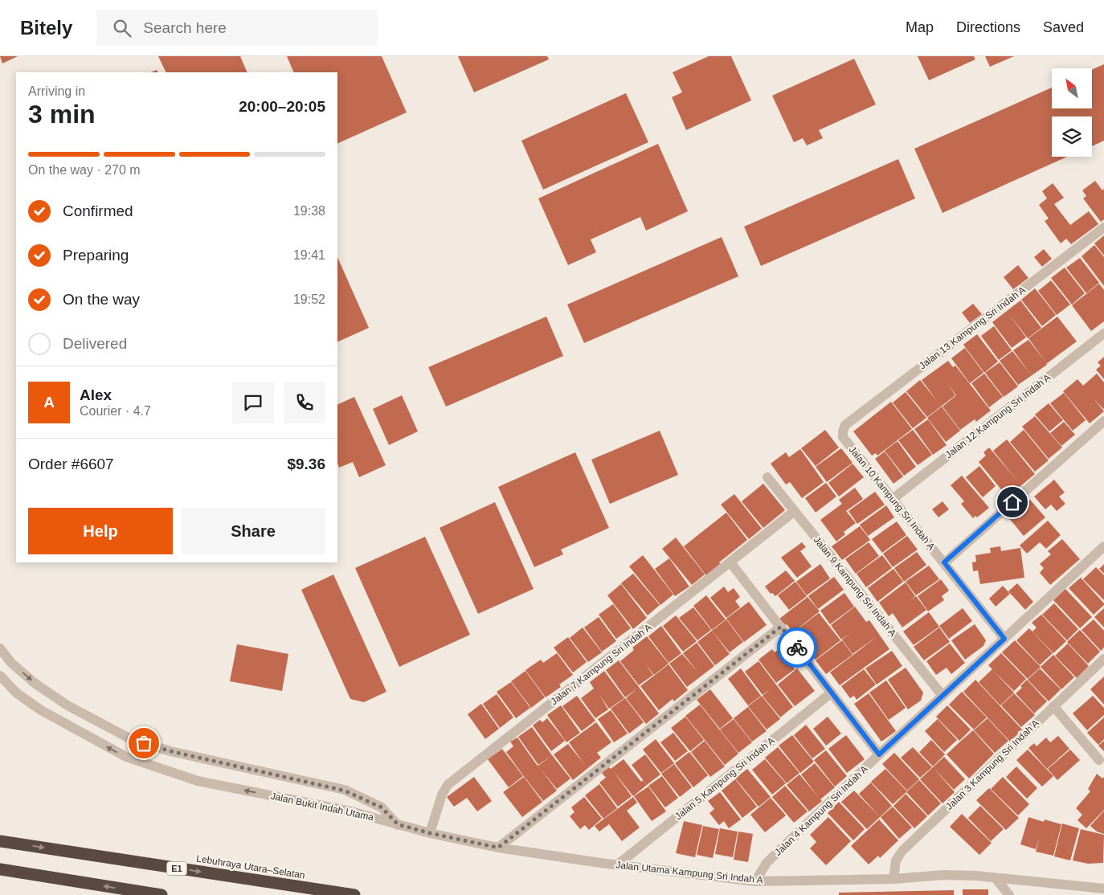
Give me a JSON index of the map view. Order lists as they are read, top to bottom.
{
  "streets": {
    "highway": ["Lebuhraya Utara–Selatan", "E1"],
    "street": [
      "Jalan 13 Kampung Sri Indah A",
      "Jalan 12 Kampung Sri Indah A",
      "Jalan 10 Kampung Sri Indah A",
      "Jalan 9 Kampung Sri Indah A",
      "Jalan 7 Kampung Sri Indah A",
      "Jalan 3 Kampung Sri Indah A",
      "Jalan 5 Kampung Sri Indah A",
      "Jalan Bukit Indah Utama",
      "Jalan 4 Kampung Sri Indah A",
      "Jalan Utama Kampung Sri Indah A"
    ]
  },
  "crossings": [
    ["Jalan 13 Kampung Sri Indah A", "Jalan 10 Kampung Sri Indah A"],
    ["Jalan 12 Kampung Sri Indah A", "Jalan 10 Kampung Sri Indah A"],
    ["Jalan 10 Kampung Sri Indah A", "Jalan 4 Kampung Sri Indah A"],
    ["Jalan 9 Kampung Sri Indah A", "Jalan 7 Kampung Sri Indah A"],
    ["Jalan 9 Kampung Sri Indah A", "Jalan 4 Kampung Sri Indah A"],
    ["Jalan 7 Kampung Sri Indah A", "Jalan Utama Kampung Sri Indah A"],
    ["Jalan 3 Kampung Sri Indah A", "Jalan Utama Kampung Sri Indah A"],
    ["Jalan 5 Kampung Sri Indah A", "Jalan Utama Kampung Sri Indah A"],
    ["Jalan Bukit Indah Utama", "Jalan Utama Kampung Sri Indah A"],
    ["Jalan 4 Kampung Sri Indah A", "Jalan Utama Kampung Sri Indah A"]
  ],
  "north": "top left",
  "page": {
    "header": "Bitely",
    "search": "Search here",
    "nav": ["Map", "Directions", "Saved"],
    "heading": ["3 min", "Arriving in", "20:00–20:05"],
    "panel": [
      "Alex",
      "Courier · 4.7",
      "Order #6607",
      "$9.36"
    ],
    "bar": "On the way · 270 m",
    "list": [
      ["Confirmed", "19:38"],
      ["Preparing", "19:41"],
      ["On the way", "19:52"],
      "Delivered"
    ],
    "round": "A",
    "buttons": ["Help", "Share"]
  }
}
